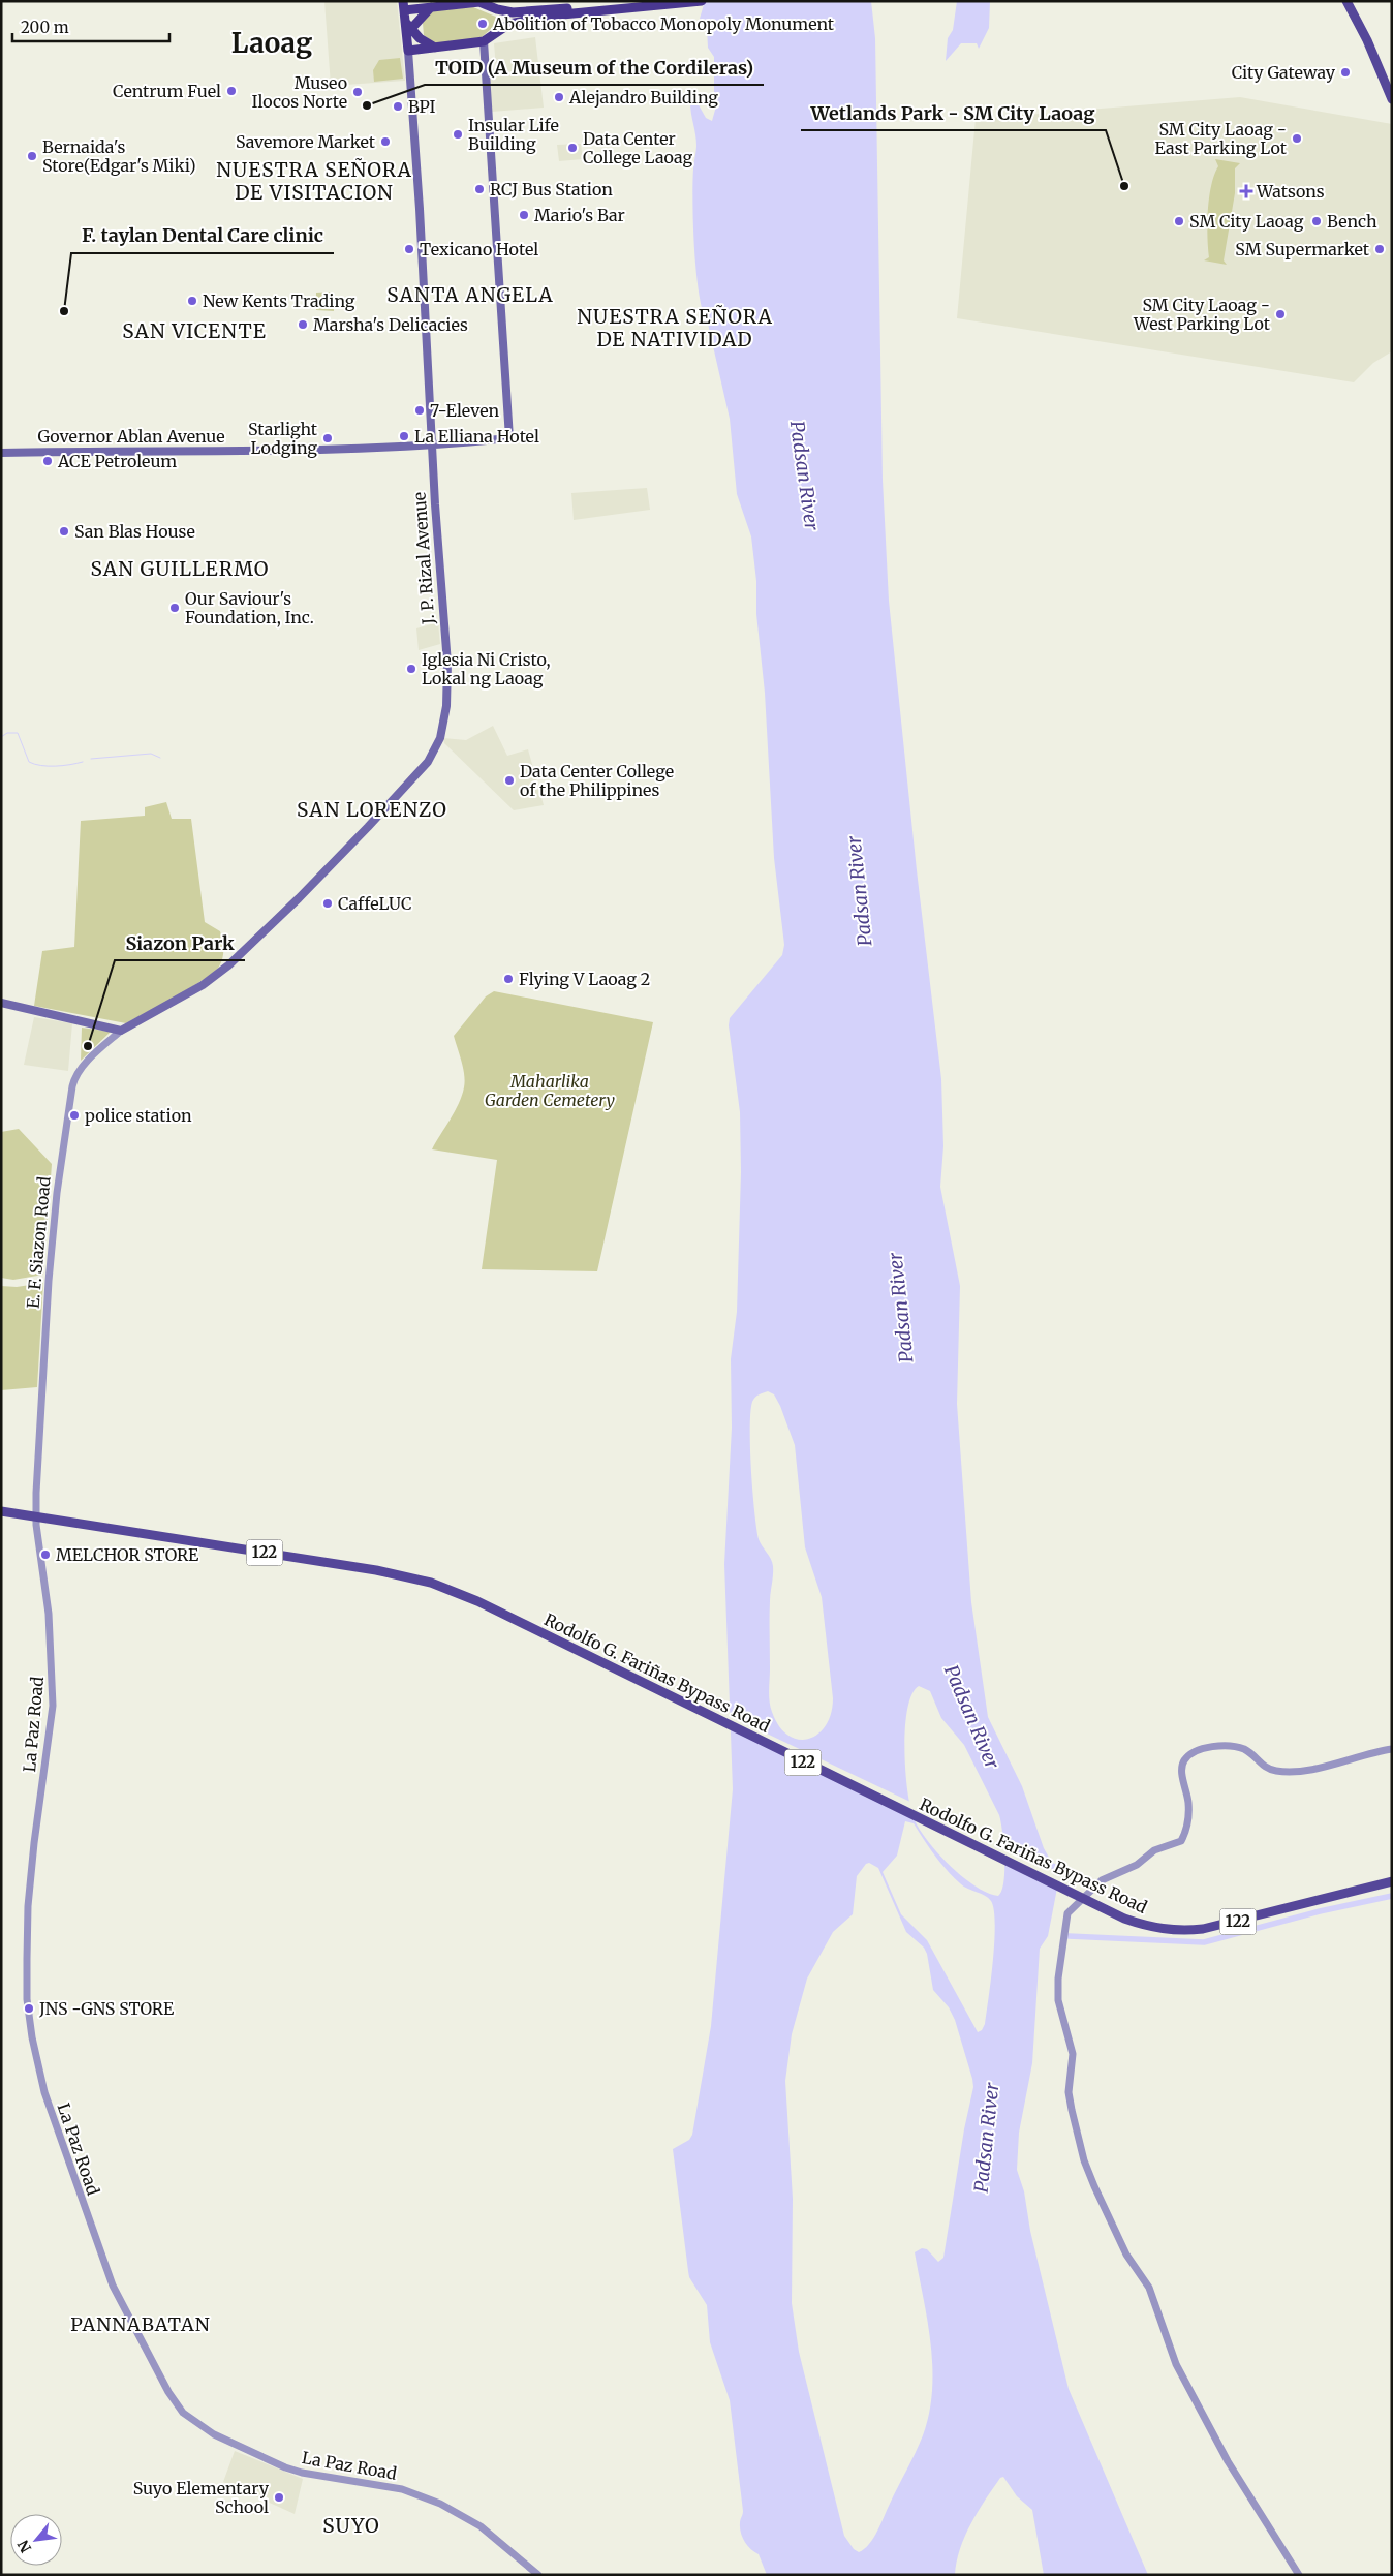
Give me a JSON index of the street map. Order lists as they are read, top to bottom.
{
  "streets": {
    "highway": ["J. P. Rizal Avenue"],
    "main road": ["Governor Ablan Avenue", "122", "Rodolfo G. Fariñas Bypass Road"],
    "street": ["E. F. Siazon Road", "La Paz Road"]
  },
  "crossings": [
    ["Governor Ablan Avenue", "J. P. Rizal Avenue"],
    ["J. P. Rizal Avenue", "E. F. Siazon Road"],
    ["E. F. Siazon Road", "La Paz Road"],
    ["Rodolfo G. Fariñas Bypass Road", "La Paz Road"]
  ],
  "districts": [
    "Laoag",
    "NUESTRA SEÑORA DE VISITACION",
    "SANTA ANGELA",
    "NUESTRA SEÑORA DE NATIVIDAD",
    "SAN VICENTE",
    "SAN GUILLERMO",
    "SAN LORENZO",
    "PANNABATAN",
    "SUYO"
  ],
  "water": ["Padsan River"],
  "parks": ["Maharlika Garden Cemetery"],
  "places": {
    "other": [
      "Abolition of Tobacco Monopoly Monument",
      "City Gateway",
      "Centrum Fuel",
      "Museo Ilocos Norte",
      "Alejandro Building",
      "TOID (A Museum of the Cordileras)",
      "BPI",
      "Insular Life Building",
      "SM City Laoag - East Parking Lot",
      "Savemore Market",
      "Data Center College Laoag",
      "Bernaida's Store(Edgar's Miki)",
      "Wetlands Park - SM City Laoag",
      "RCJ Bus Station",
      "Mario's Bar",
      "SM City Laoag",
      "Bench",
      "Texicano Hotel",
      "SM Supermarket",
      "New Kents Trading",
      "F. taylan Dental Care clinic",
      "SM City Laoag - West Parking Lot",
      "Marsha's Delicacies",
      "7-Eleven",
      "La Elliana Hotel",
      "Starlight Lodging",
      "ACE Petroleum",
      "San Blas House",
      "Our Saviour's Foundation, Inc.",
      "Iglesia Ni Cristo, Lokal ng Laoag",
      "Data Center College of the Philippines",
      "CaffeLUC",
      "Flying V Laoag 2",
      "Siazon Park",
      "police station",
      "MELCHOR STORE",
      "JNS -GNS STORE",
      "Suyo Elementary School"
    ],
    "health": ["Watsons"]
  },
  "scale_bar": "200 m",
  "north": "bottom left"
}
